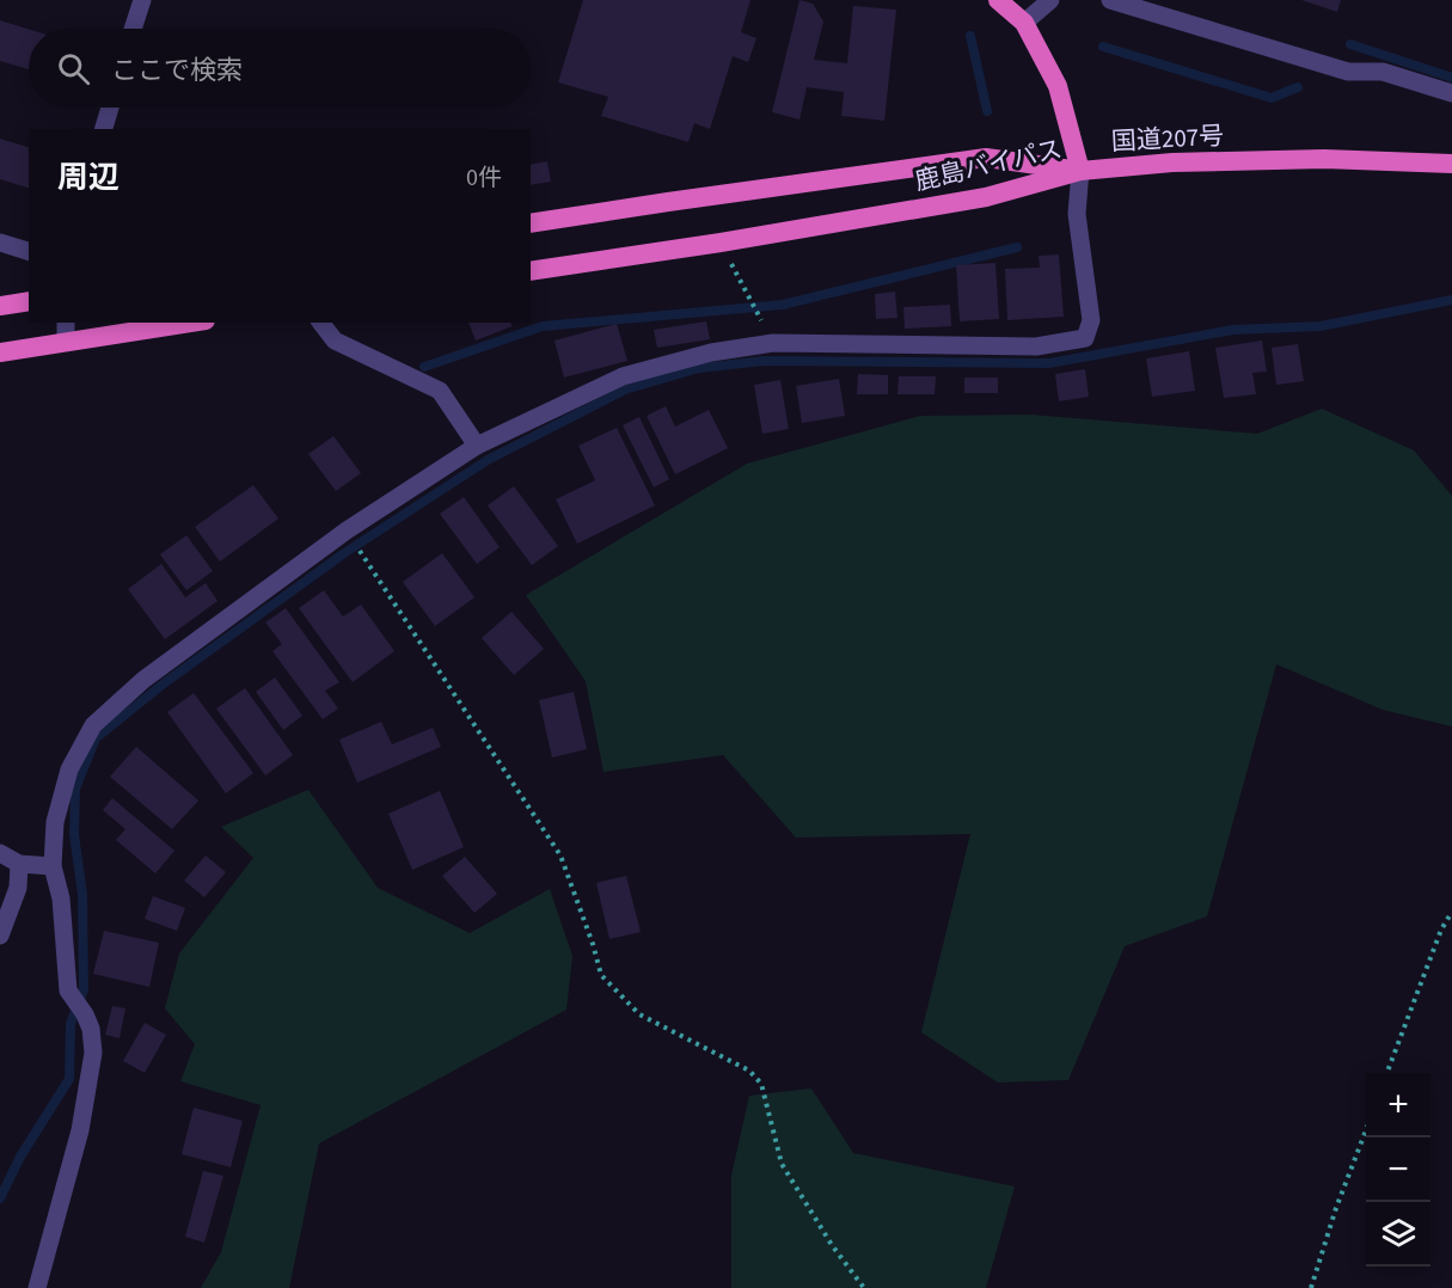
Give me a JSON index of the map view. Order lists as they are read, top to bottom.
{
  "streets": {
    "highway": ["国道207号", "鹿島バイパス"]
  },
  "crossings": [
    ["国道207号", "鹿島バイパス"]
  ],
  "page": {
    "search": "ここで検索",
    "heading": ["周辺", "0件"],
    "map_buttons": ["+", "−"]
  }
}
